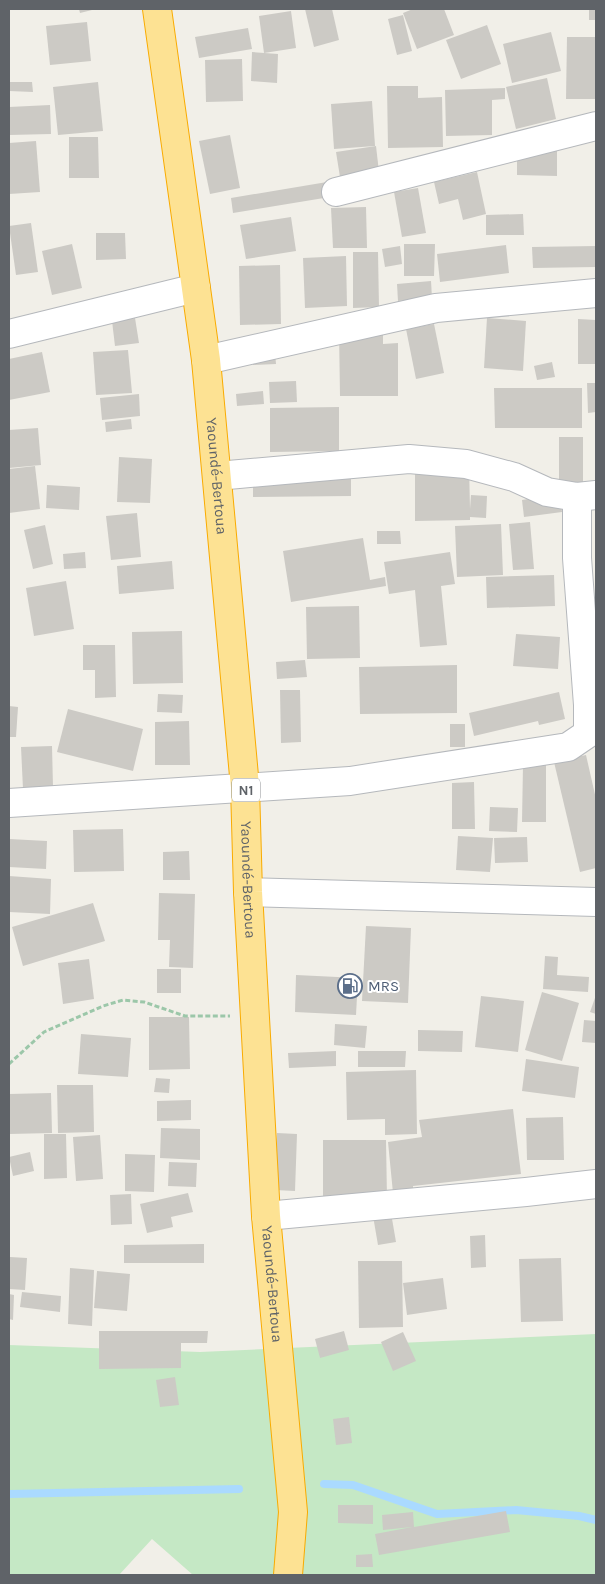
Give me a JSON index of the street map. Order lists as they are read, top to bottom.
{
  "streets": {
    "highway": ["Yaoundé-Bertoua", "N1"]
  },
  "places": {
    "fuel station": ["MRS"]
  }
}
